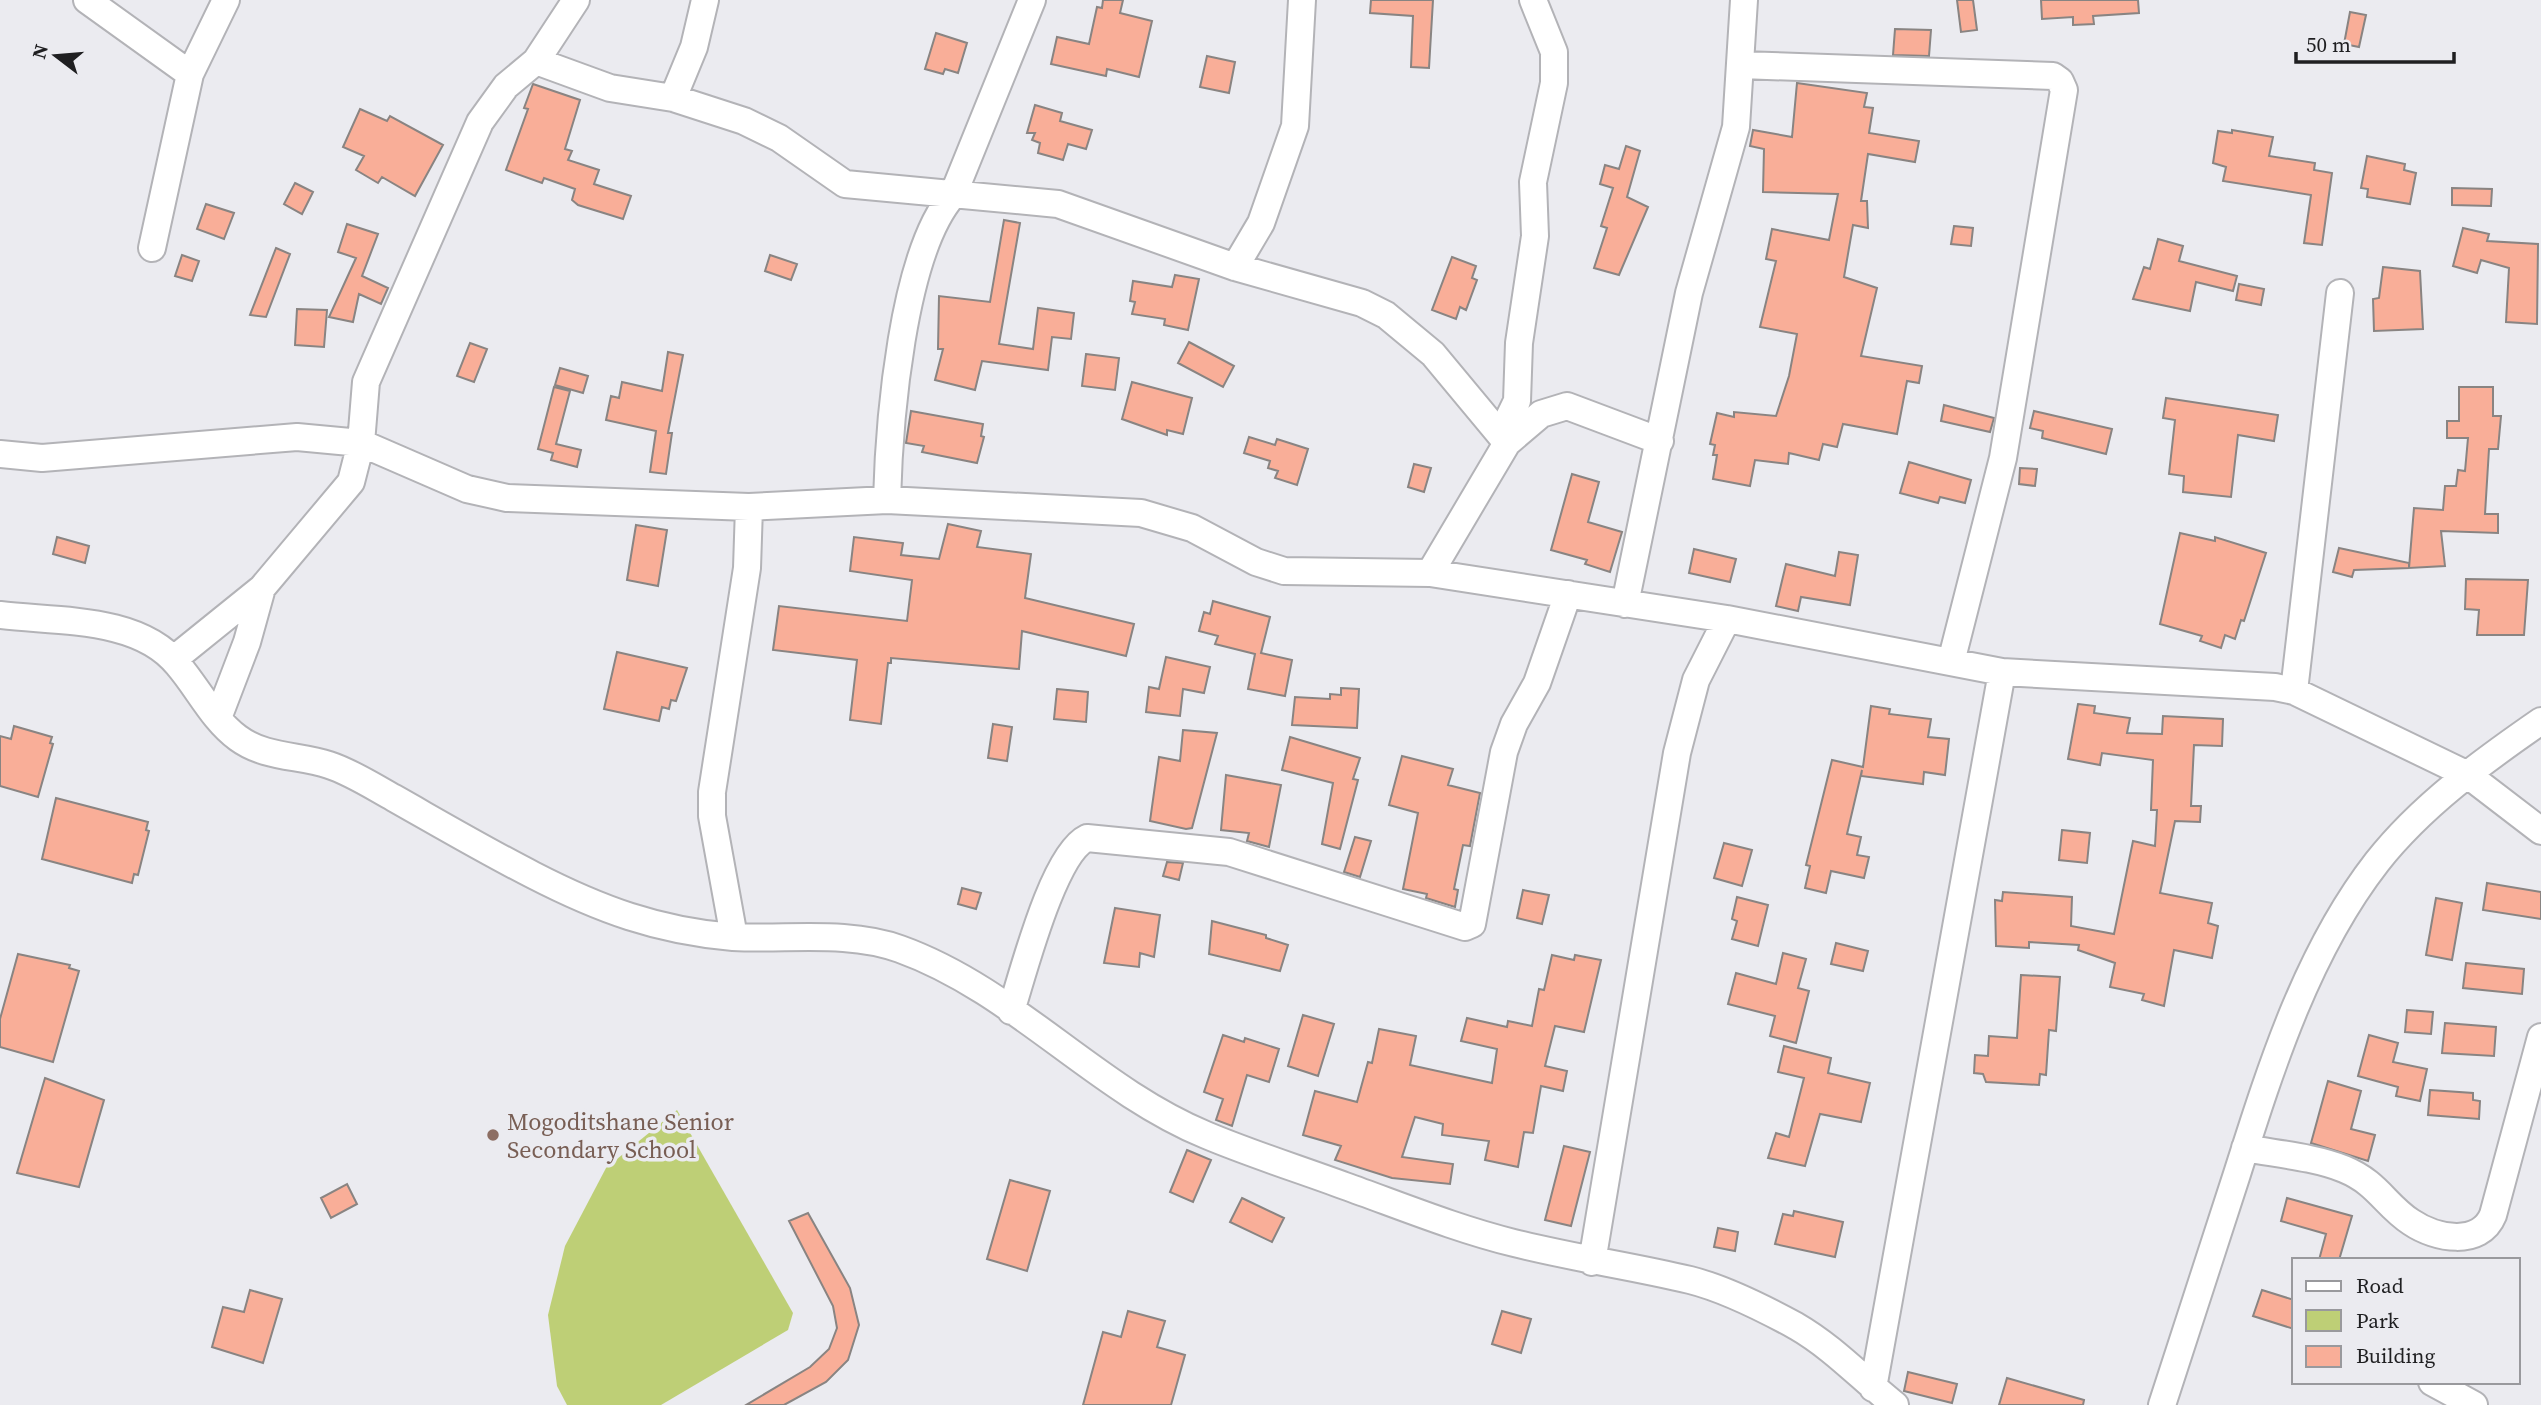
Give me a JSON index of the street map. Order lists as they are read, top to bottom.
{
  "places": ["Mogoditshane Senior Secondary School"],
  "legend": ["Road", "Park", "Building"],
  "scale_bar": "50 m",
  "north": "left"
}
